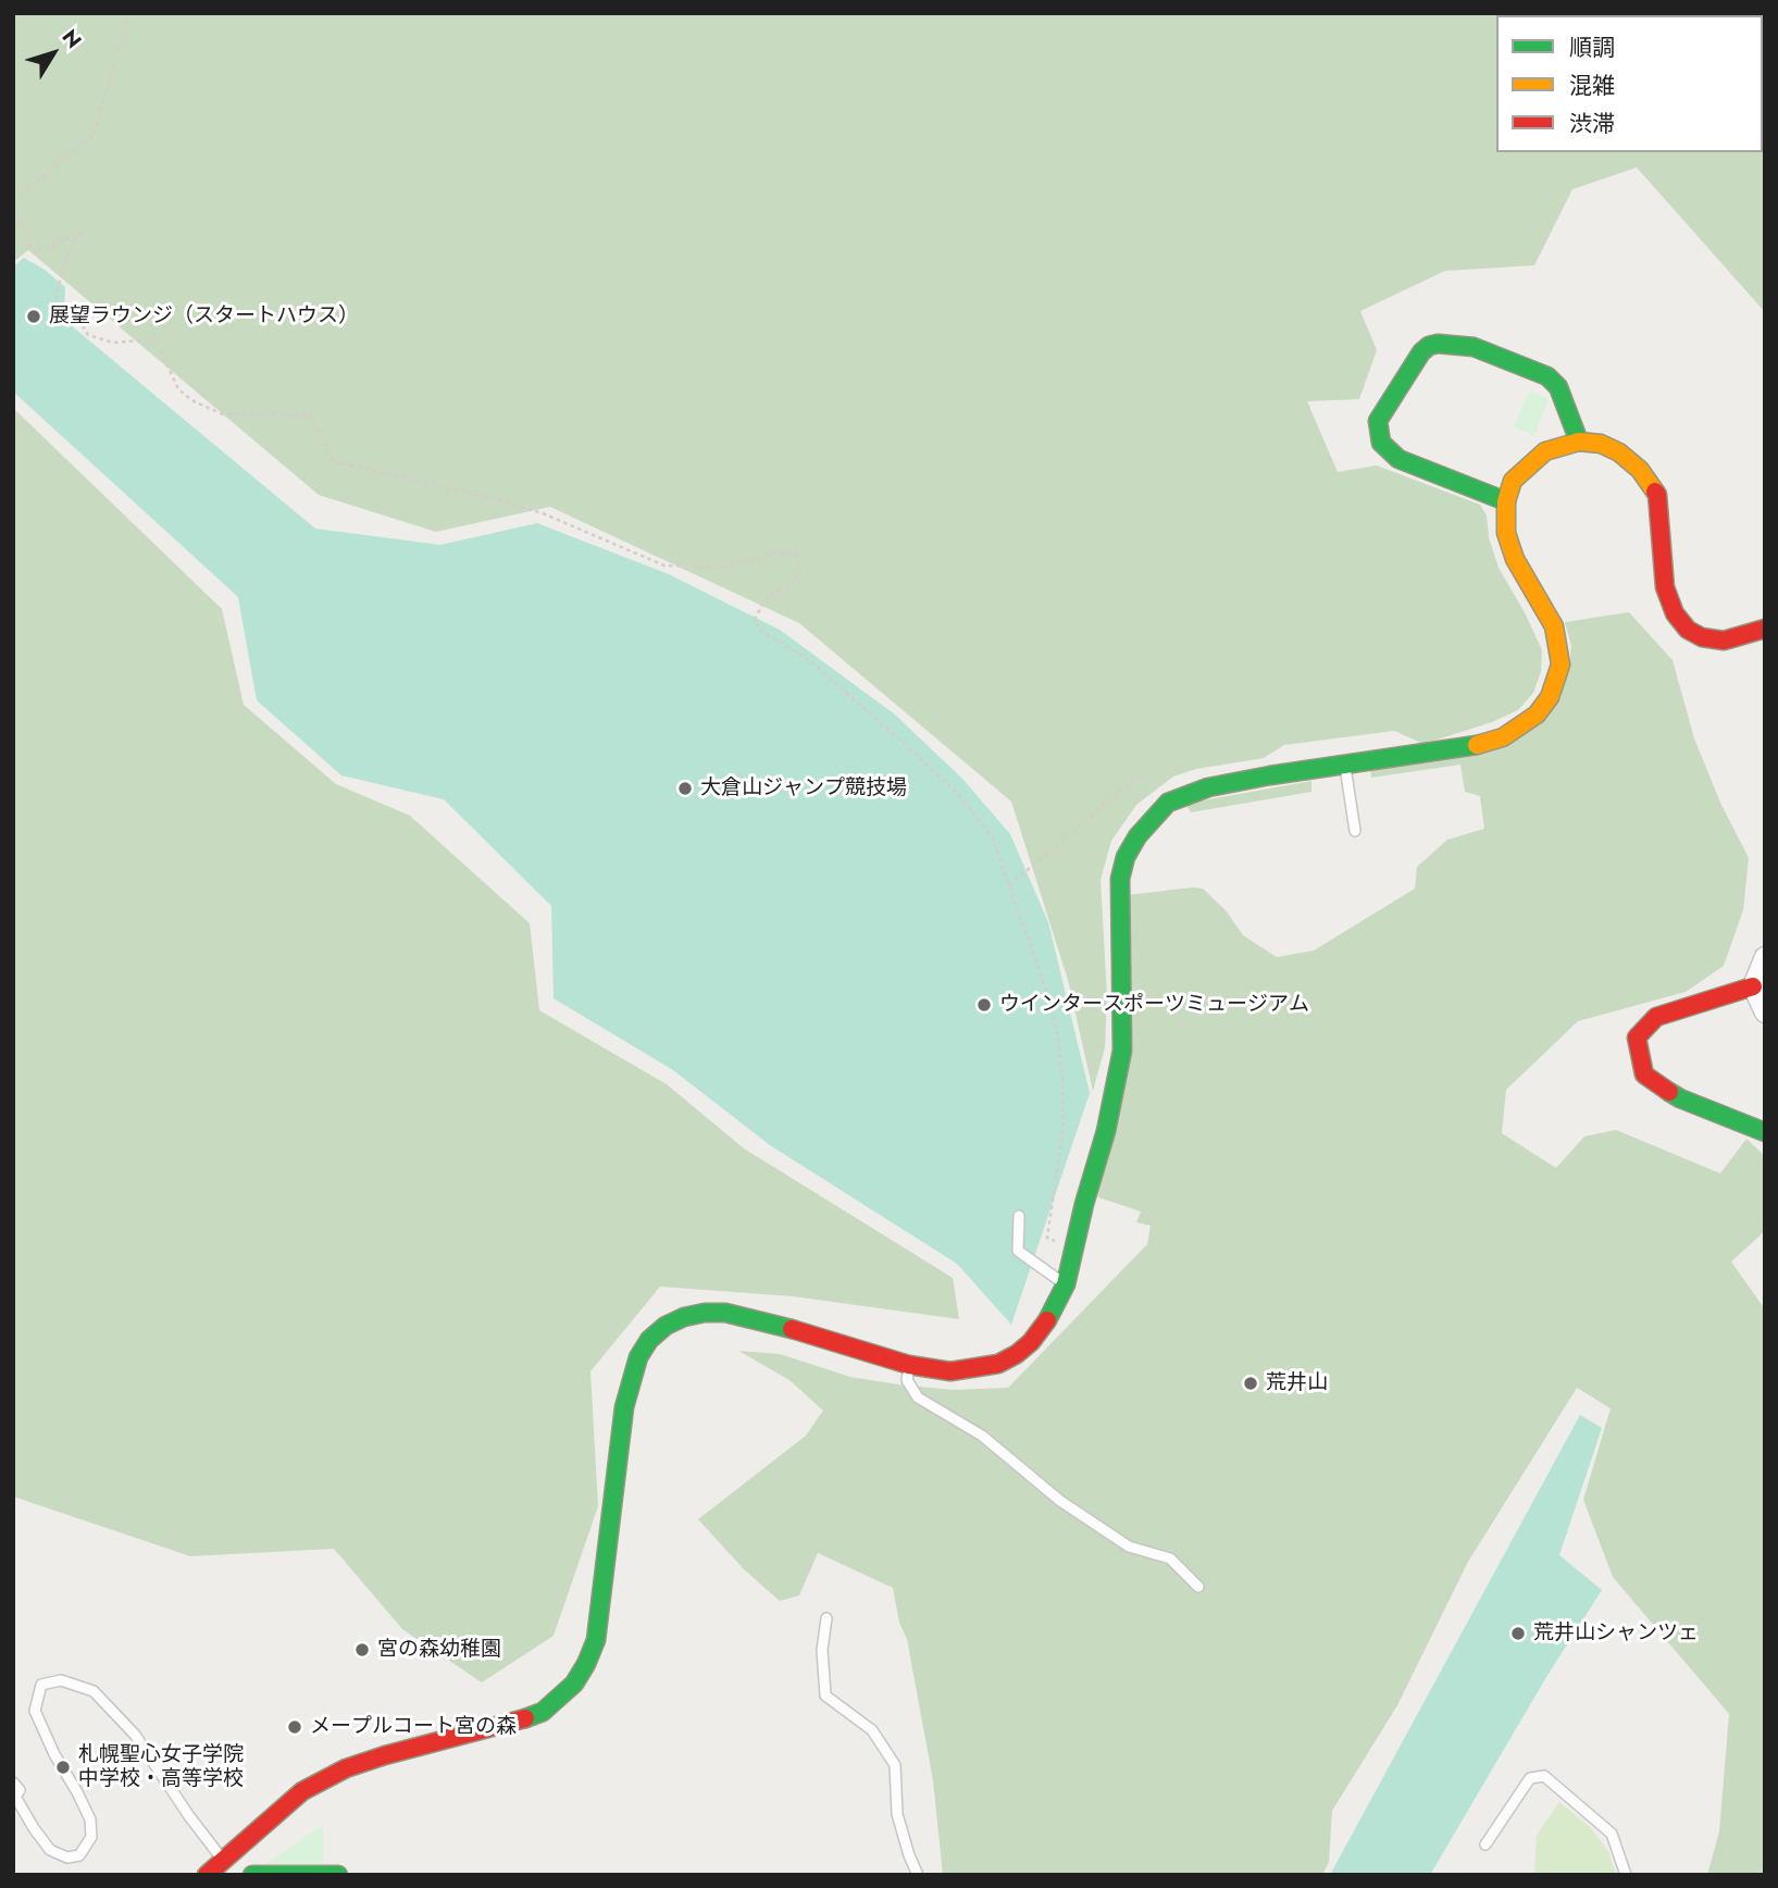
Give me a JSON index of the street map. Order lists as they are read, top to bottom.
{
  "places": [
    "展望ラウンジ（スタートハウス）",
    "大倉山ジャンプ競技場",
    "ウインタースポーツミュージアム",
    "荒井山",
    "荒井山シャンツェ",
    "宮の森幼稚園",
    "メープルコート宮の森",
    "札幌聖心女子学院 中学校・高等学校"
  ],
  "legend": ["順調", "混雑", "渋滞"],
  "north": "top right"
}
